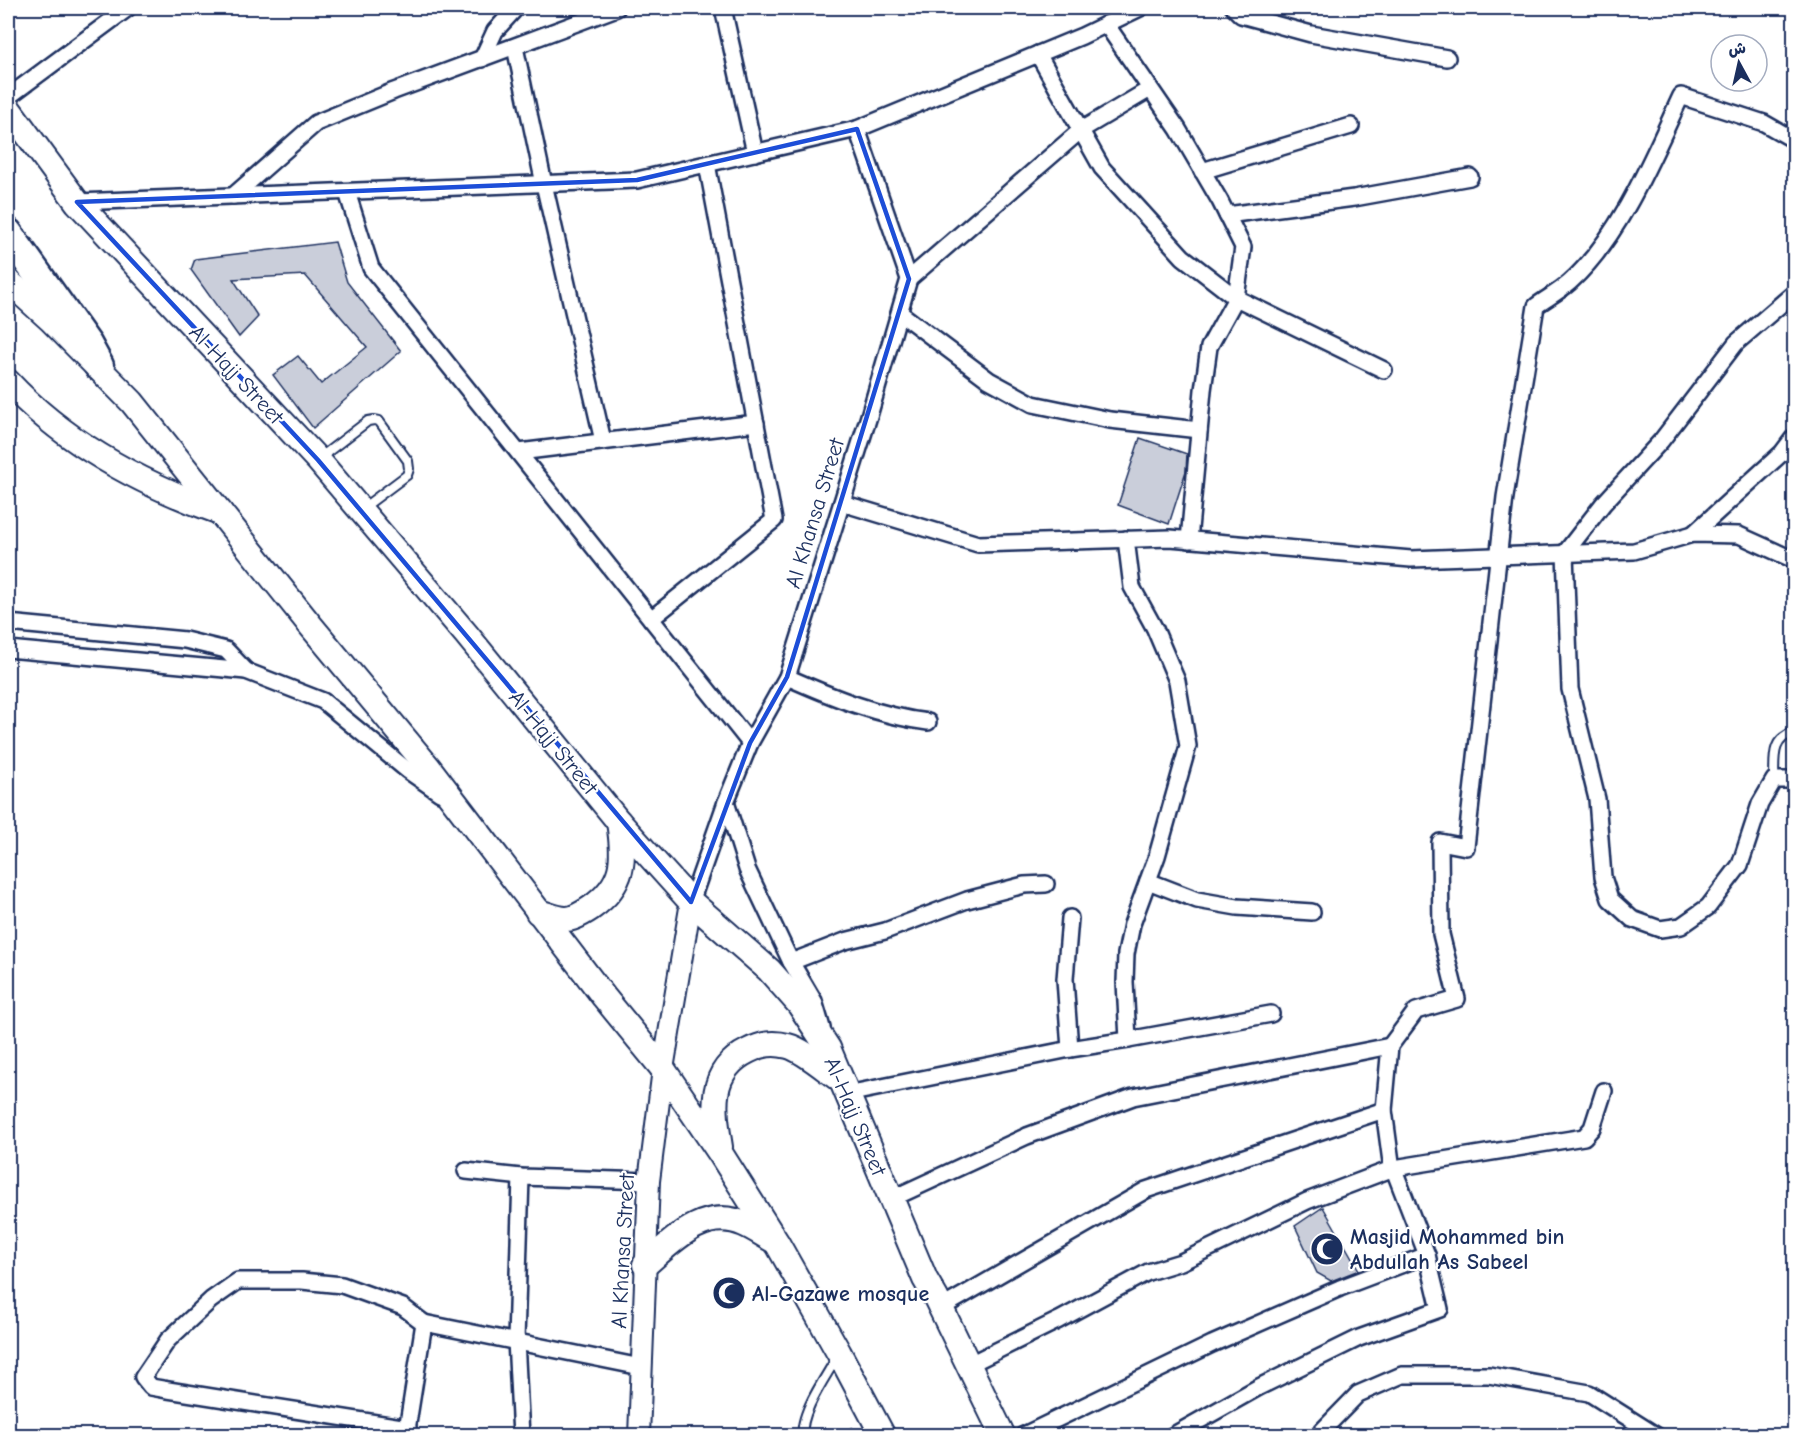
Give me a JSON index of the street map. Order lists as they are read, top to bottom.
{
  "streets": {
    "main road": ["Al-Hajj Street"],
    "street": ["Al Khansa Street"]
  },
  "crossings": [
    ["Al-Hajj Street", "Al Khansa Street"]
  ],
  "places": {
    "mosque": ["Masjid Mohammed bin Abdullah As Sabeel", "Al-Gazawe mosque"]
  },
  "north": "top"
}
